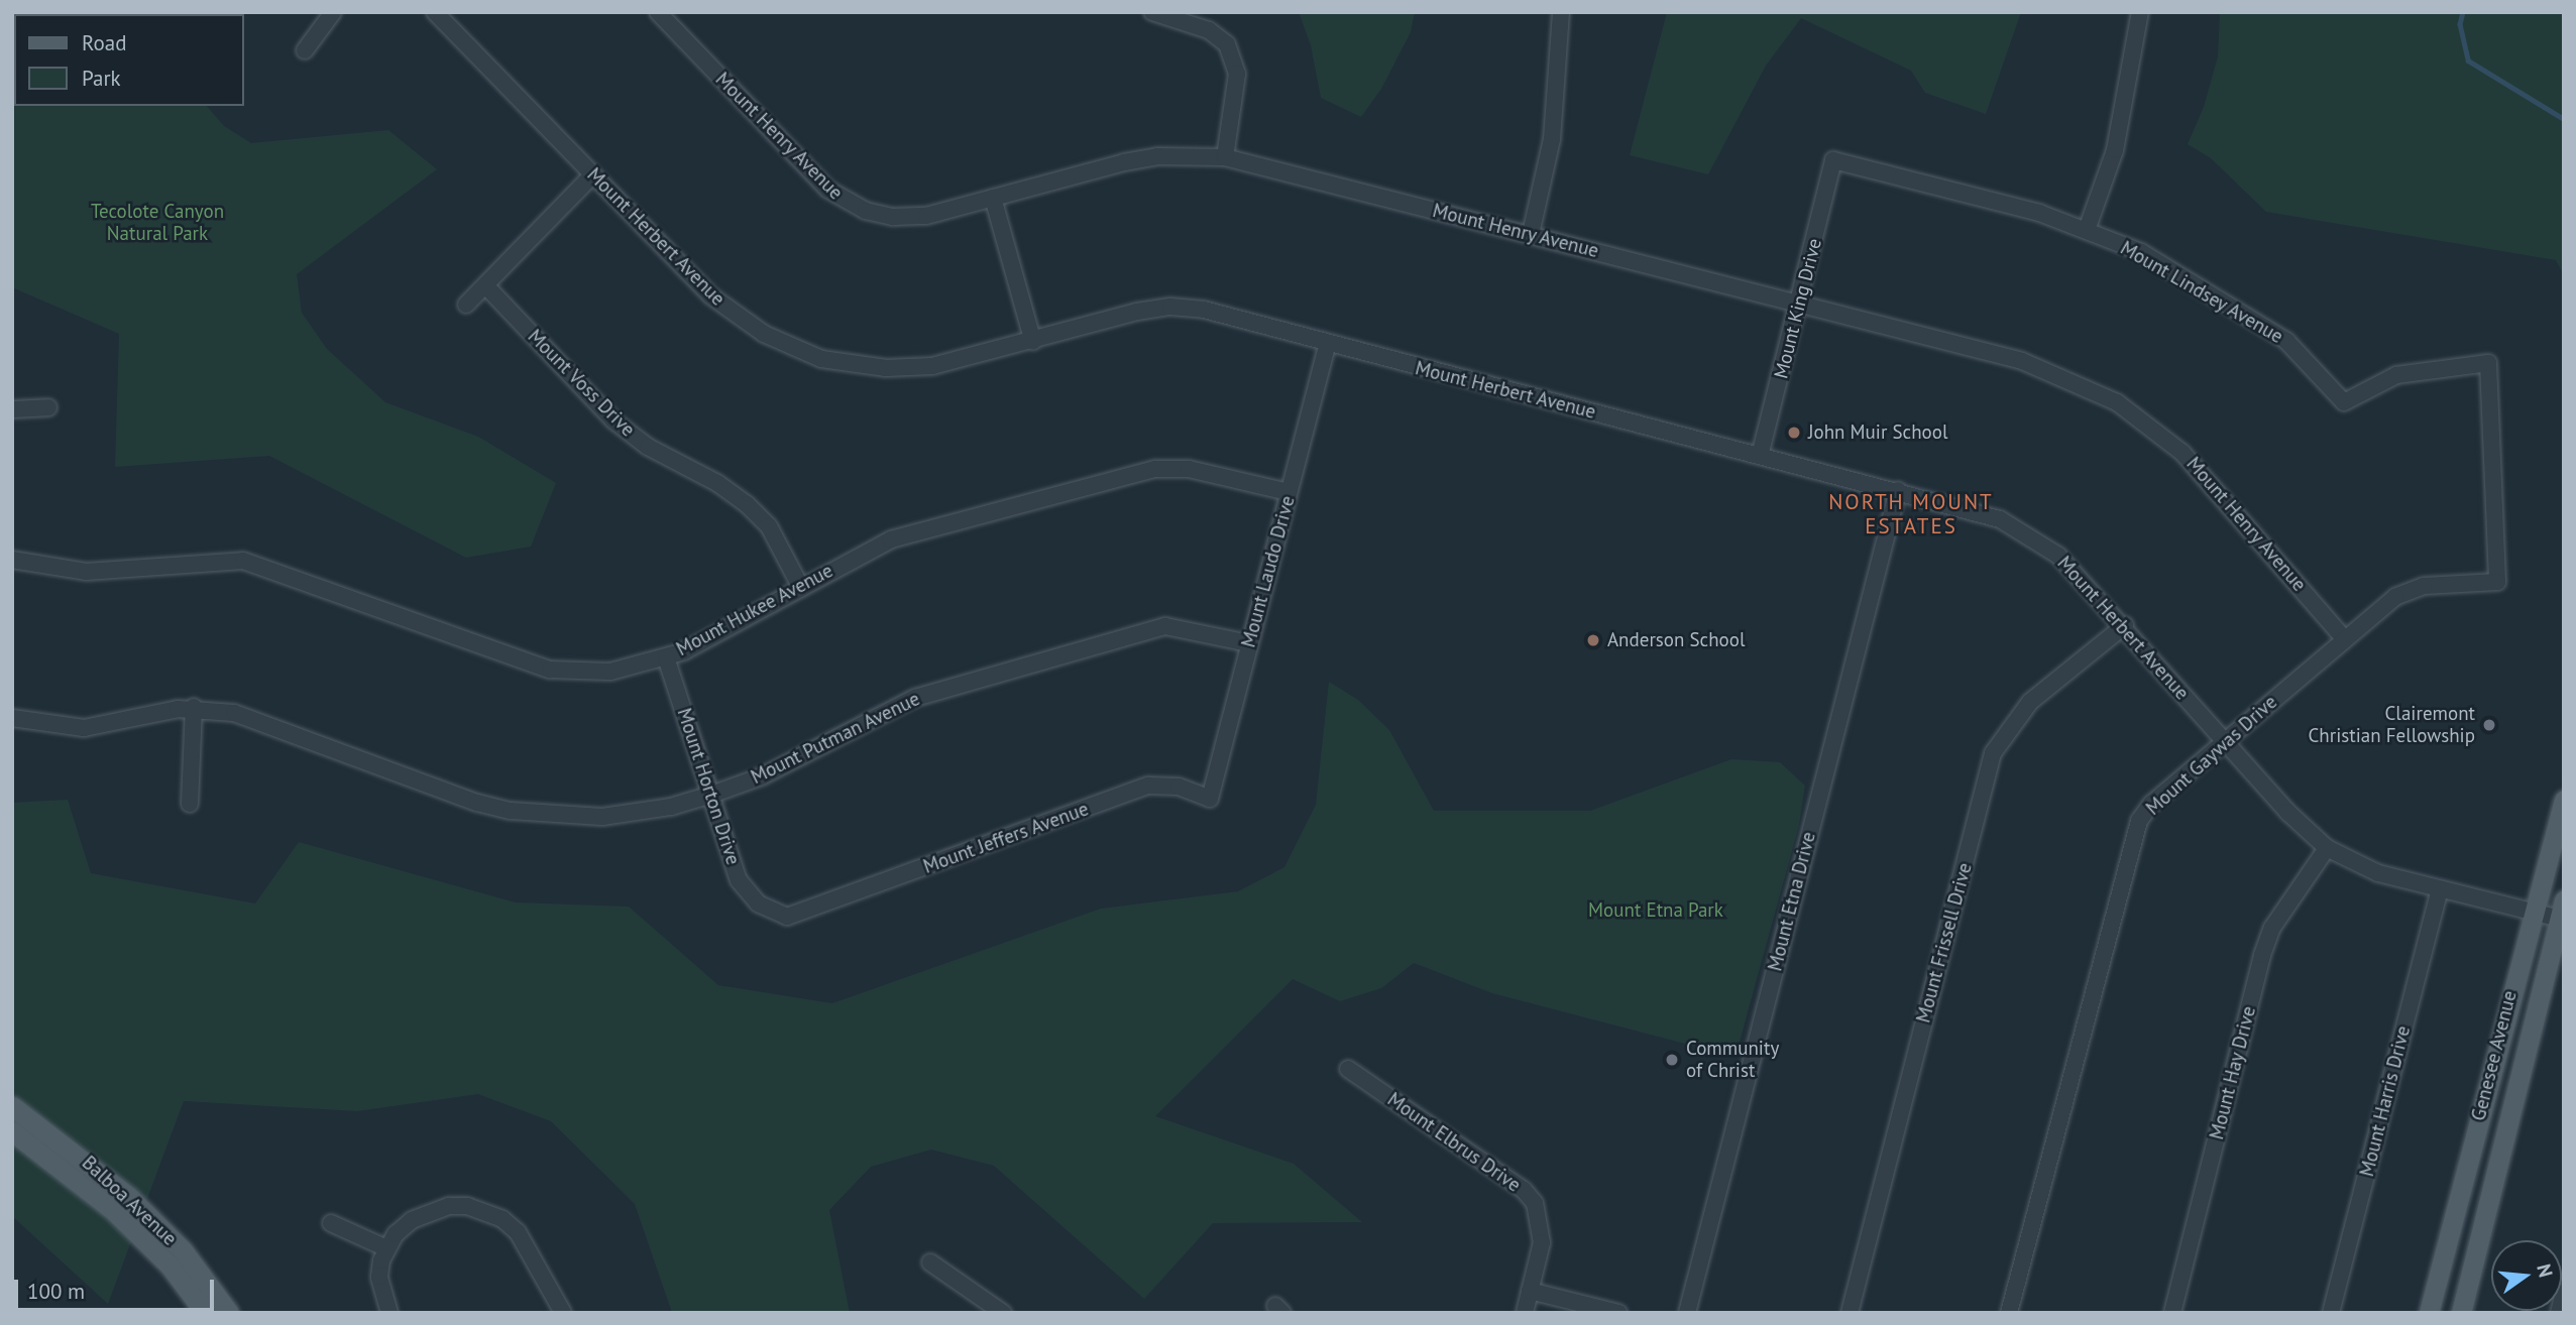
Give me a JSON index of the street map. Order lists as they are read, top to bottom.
{
  "streets": {
    "main road": ["Genesee Avenue", "Balboa Avenue"],
    "street": [
      "Mount Henry Avenue",
      "Mount Herbert Avenue",
      "Mount Lindsey Avenue",
      "Mount King Drive",
      "Mount Voss Drive",
      "Mount Laudo Drive",
      "Mount Hukee Avenue",
      "Mount Putman Avenue",
      "Mount Gaywas Drive",
      "Mount Horton Drive",
      "Mount Jeffers Avenue",
      "Mount Etna Drive",
      "Mount Frissell Drive",
      "Mount Hay Drive",
      "Mount Harris Drive",
      "Mount Elbrus Drive"
    ]
  },
  "crossings": [
    ["Mount Henry Avenue", "Mount King Drive"],
    ["Mount Henry Avenue", "Mount Gaywas Drive"],
    ["Mount Herbert Avenue", "Mount King Drive"],
    ["Mount Herbert Avenue", "Mount Laudo Drive"],
    ["Mount Herbert Avenue", "Mount Gaywas Drive"],
    ["Mount Herbert Avenue", "Mount Etna Drive"],
    ["Mount Herbert Avenue", "Mount Frissell Drive"],
    ["Mount Herbert Avenue", "Genesee Avenue"],
    ["Mount Herbert Avenue", "Mount Hay Drive"],
    ["Mount Herbert Avenue", "Mount Harris Drive"],
    ["Mount Lindsey Avenue", "Mount King Drive"],
    ["Mount Lindsey Avenue", "Mount Gaywas Drive"],
    ["Mount Voss Drive", "Mount Hukee Avenue"],
    ["Mount Laudo Drive", "Mount Hukee Avenue"],
    ["Mount Laudo Drive", "Mount Putman Avenue"],
    ["Mount Laudo Drive", "Mount Jeffers Avenue"],
    ["Mount Hukee Avenue", "Mount Horton Drive"],
    ["Mount Putman Avenue", "Mount Horton Drive"],
    ["Mount Horton Drive", "Mount Jeffers Avenue"]
  ],
  "districts": ["NORTH MOUNT ESTATES"],
  "parks": ["Tecolote Canyon Natural Park", "Mount Etna Park"],
  "places": [
    "John Muir School",
    "Anderson School",
    "Clairemont Christian Fellowship",
    "Community of Christ"
  ],
  "legend": ["Road", "Park"],
  "scale_bar": "100 m",
  "north": "right"
}
